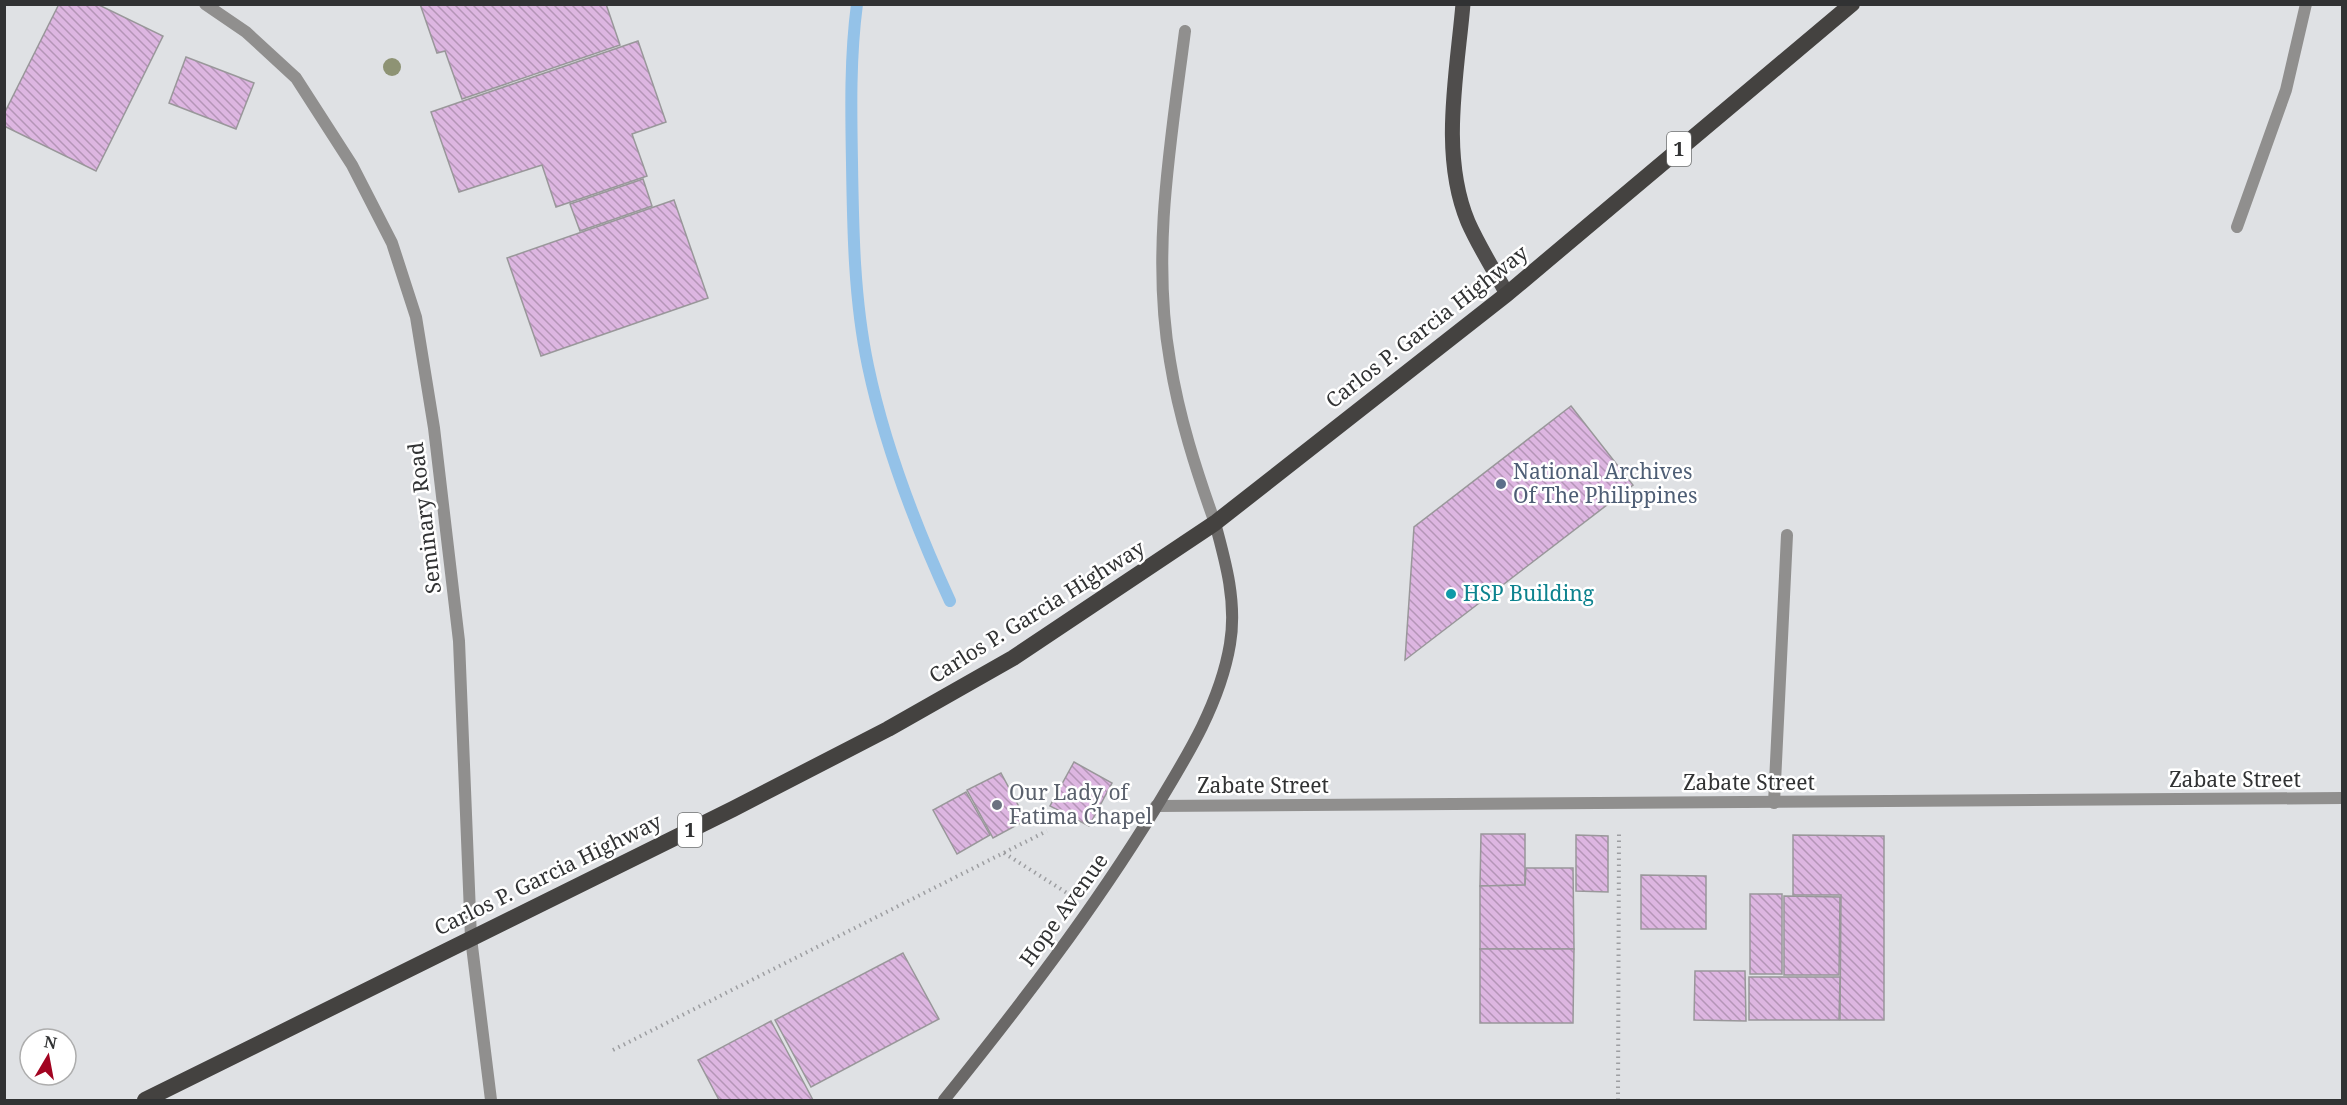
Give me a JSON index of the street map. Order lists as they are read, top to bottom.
{
  "streets": {
    "highway": ["1", "Carlos P. Garcia Highway"],
    "main road": ["Hope Avenue"],
    "street": ["Seminary Road", "Zabate Street"]
  },
  "crossings": [
    ["Carlos P. Garcia Highway", "Seminary Road"],
    ["Carlos P. Garcia Highway", "Hope Avenue"],
    ["Zabate Street", "Hope Avenue"]
  ],
  "places": ["National Archives Of The Philippines", "HSP Building", "Our Lady of Fatima Chapel"],
  "north": "top"
}
